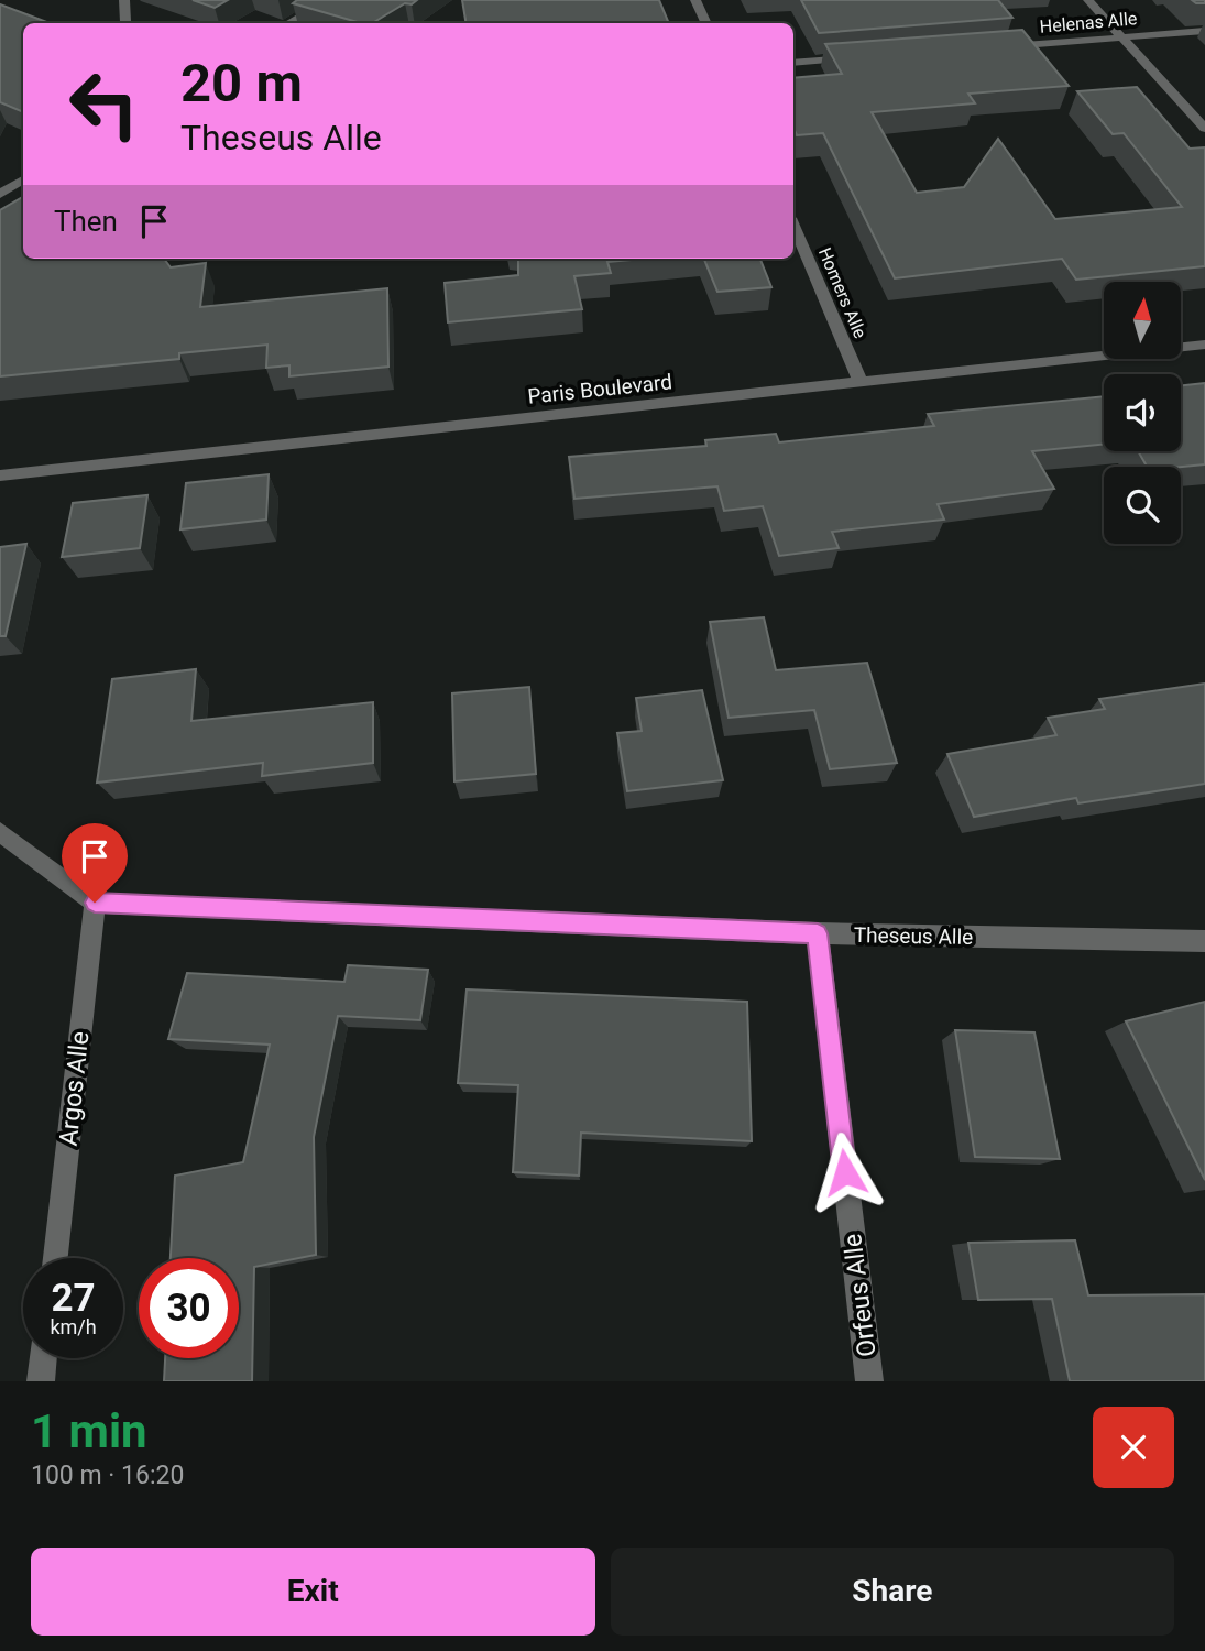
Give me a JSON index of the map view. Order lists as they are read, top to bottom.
{
  "streets": {
    "street": [
      "Helenas Alle",
      "Homers Alle",
      "Paris Boulevard",
      "Theseus Alle",
      "Argos Alle",
      "Orfeus Alle"
    ]
  },
  "crossings": [
    ["Homers Alle", "Paris Boulevard"],
    ["Theseus Alle", "Argos Alle"],
    ["Theseus Alle", "Orfeus Alle"]
  ],
  "north": "top",
  "page": {
    "turn": ["20 m", "Theseus Alle"],
    "then": "Then",
    "speed": "27 km/h",
    "limit": "30",
    "heading": ["1 min", "100 m · 16:20"],
    "buttons": ["Exit", "Share"]
  }
}
